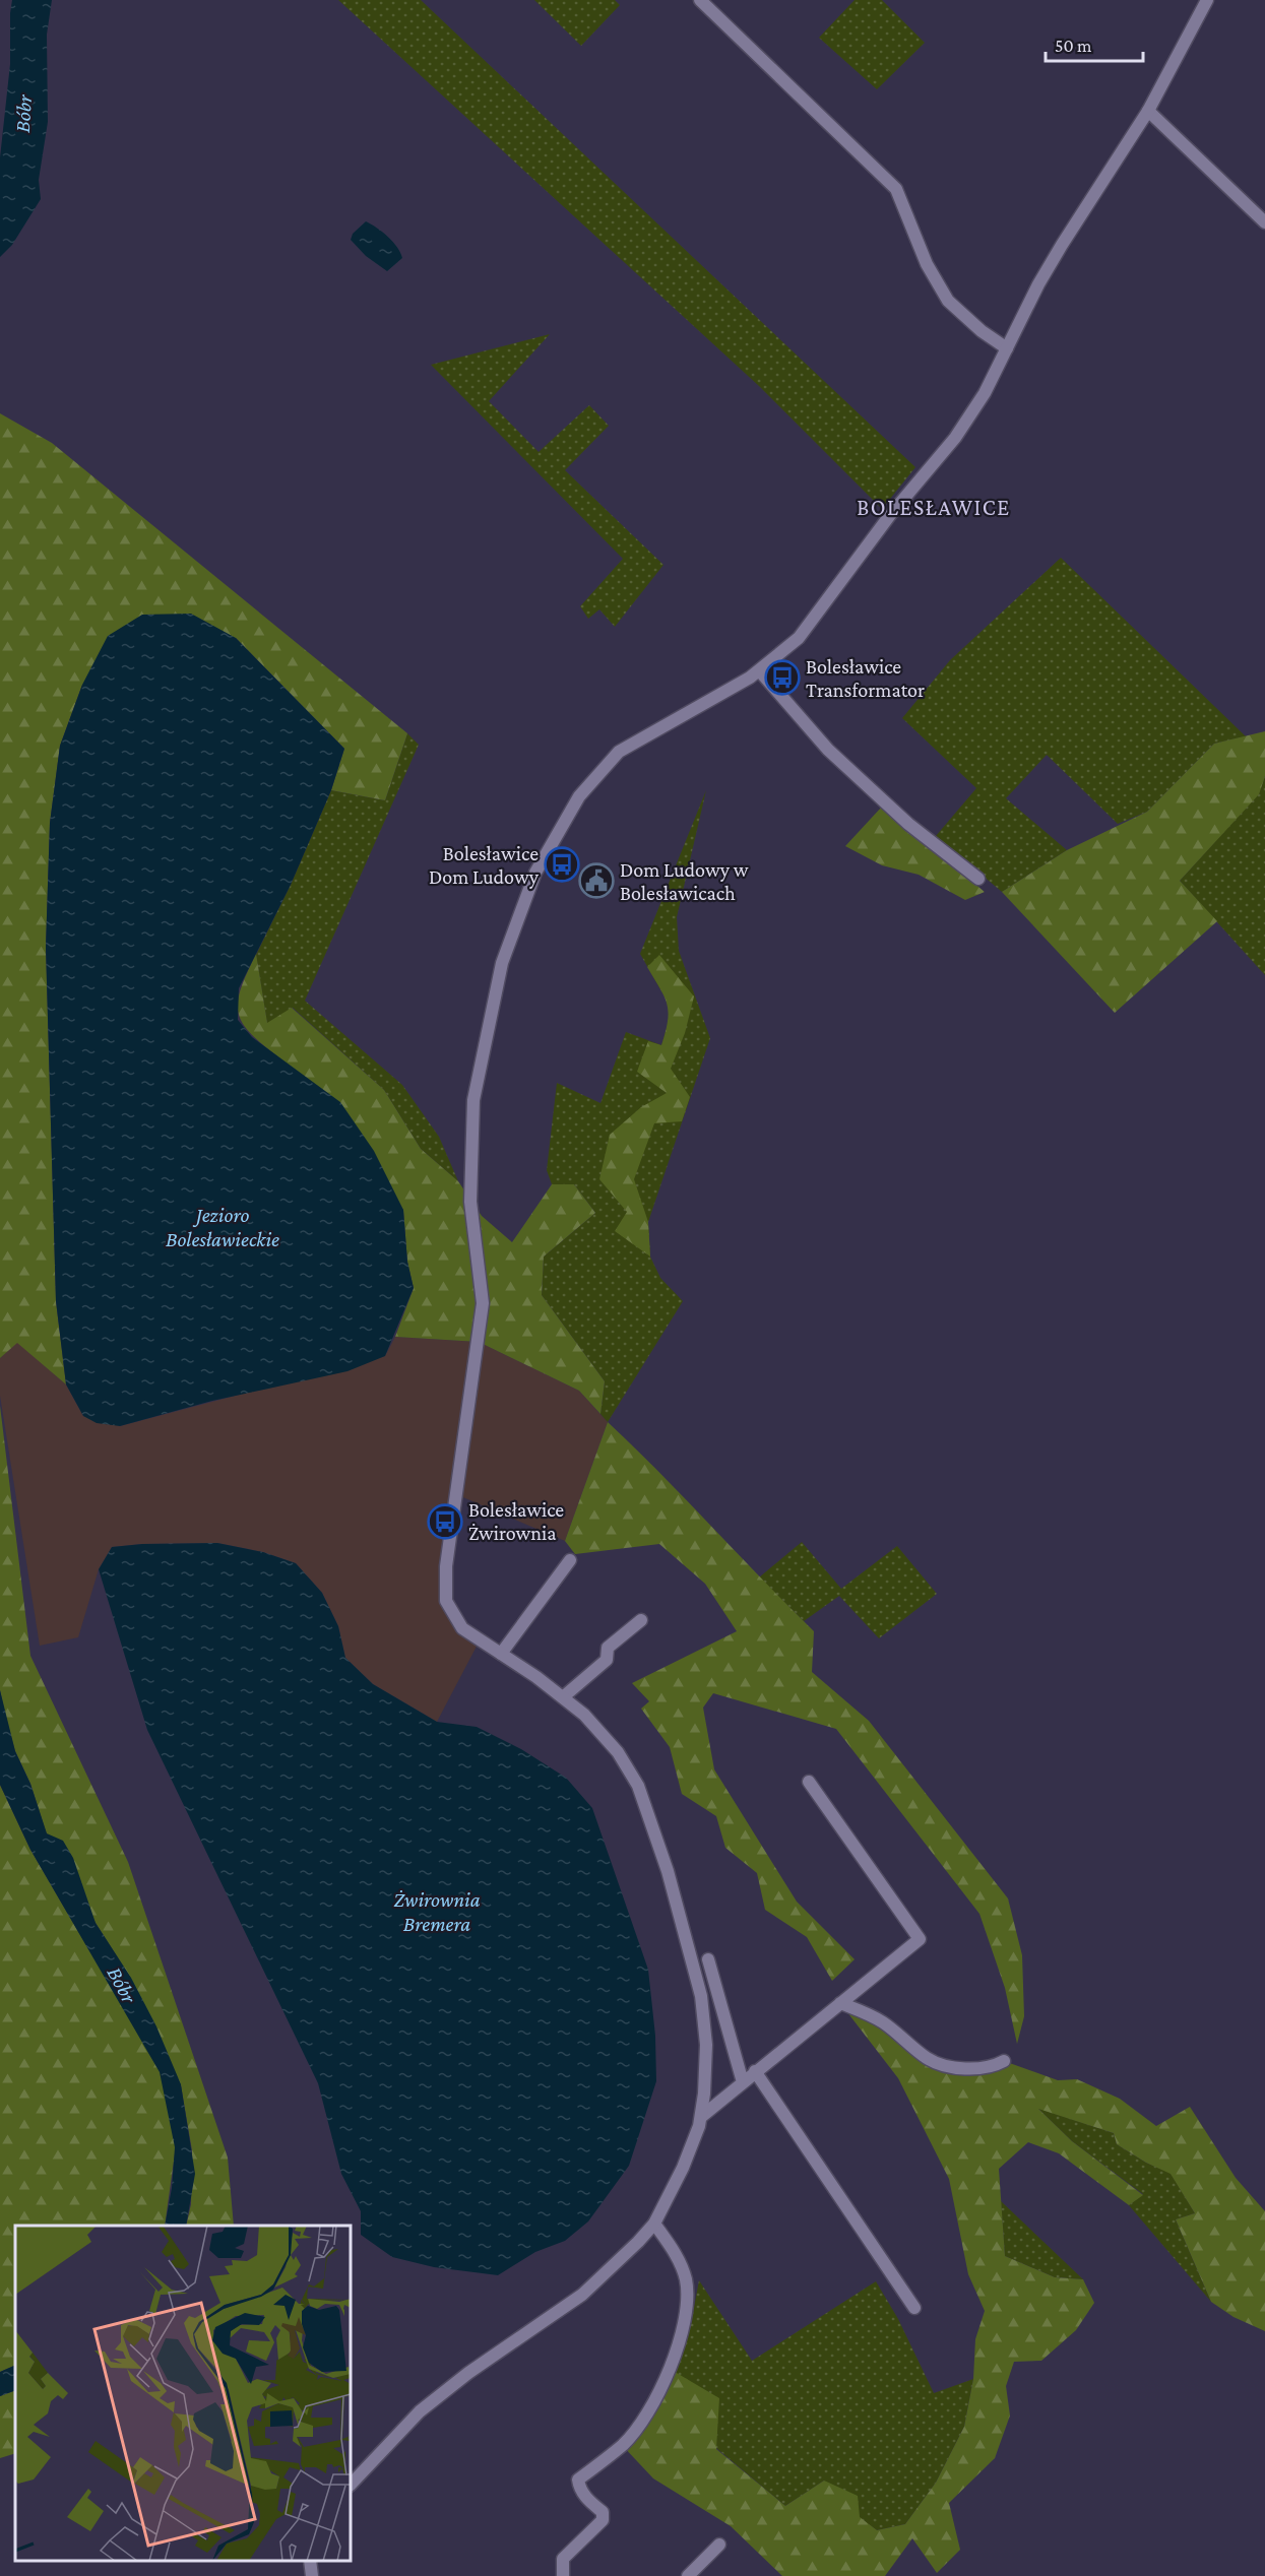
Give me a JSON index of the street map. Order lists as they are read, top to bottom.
{
  "districts": ["BOLESŁAWICE"],
  "water": ["Bóbr", "Jezioro Bolesławieckie", "Żwirownia Bremera"],
  "places": {
    "bus stop": ["Bolesławice Transformator", "Bolesławice Dom Ludowy", "Bolesławice Żwirownia"],
    "public building": ["Dom Ludowy w Bolesławicach"]
  },
  "scale_bar": "50 m"
}
